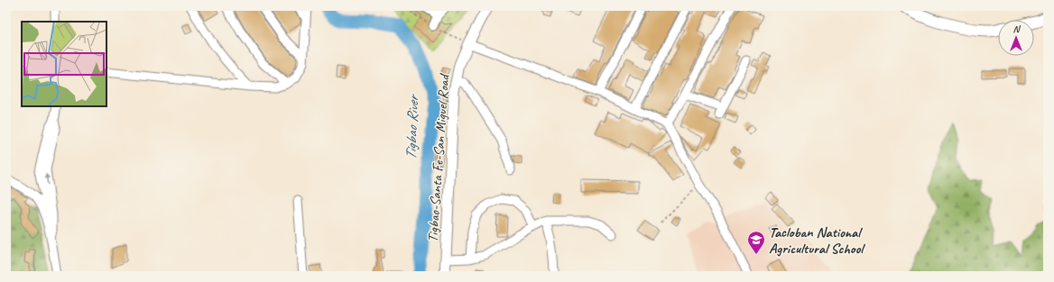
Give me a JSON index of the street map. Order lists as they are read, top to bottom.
{
  "streets": {
    "main road": ["Tigbao-Santa Fe-San Miguel Road"]
  },
  "water": ["Tigbao River"],
  "places": {
    "school or university": ["Tacloban National Agricultural School"]
  },
  "north": "top"
}
